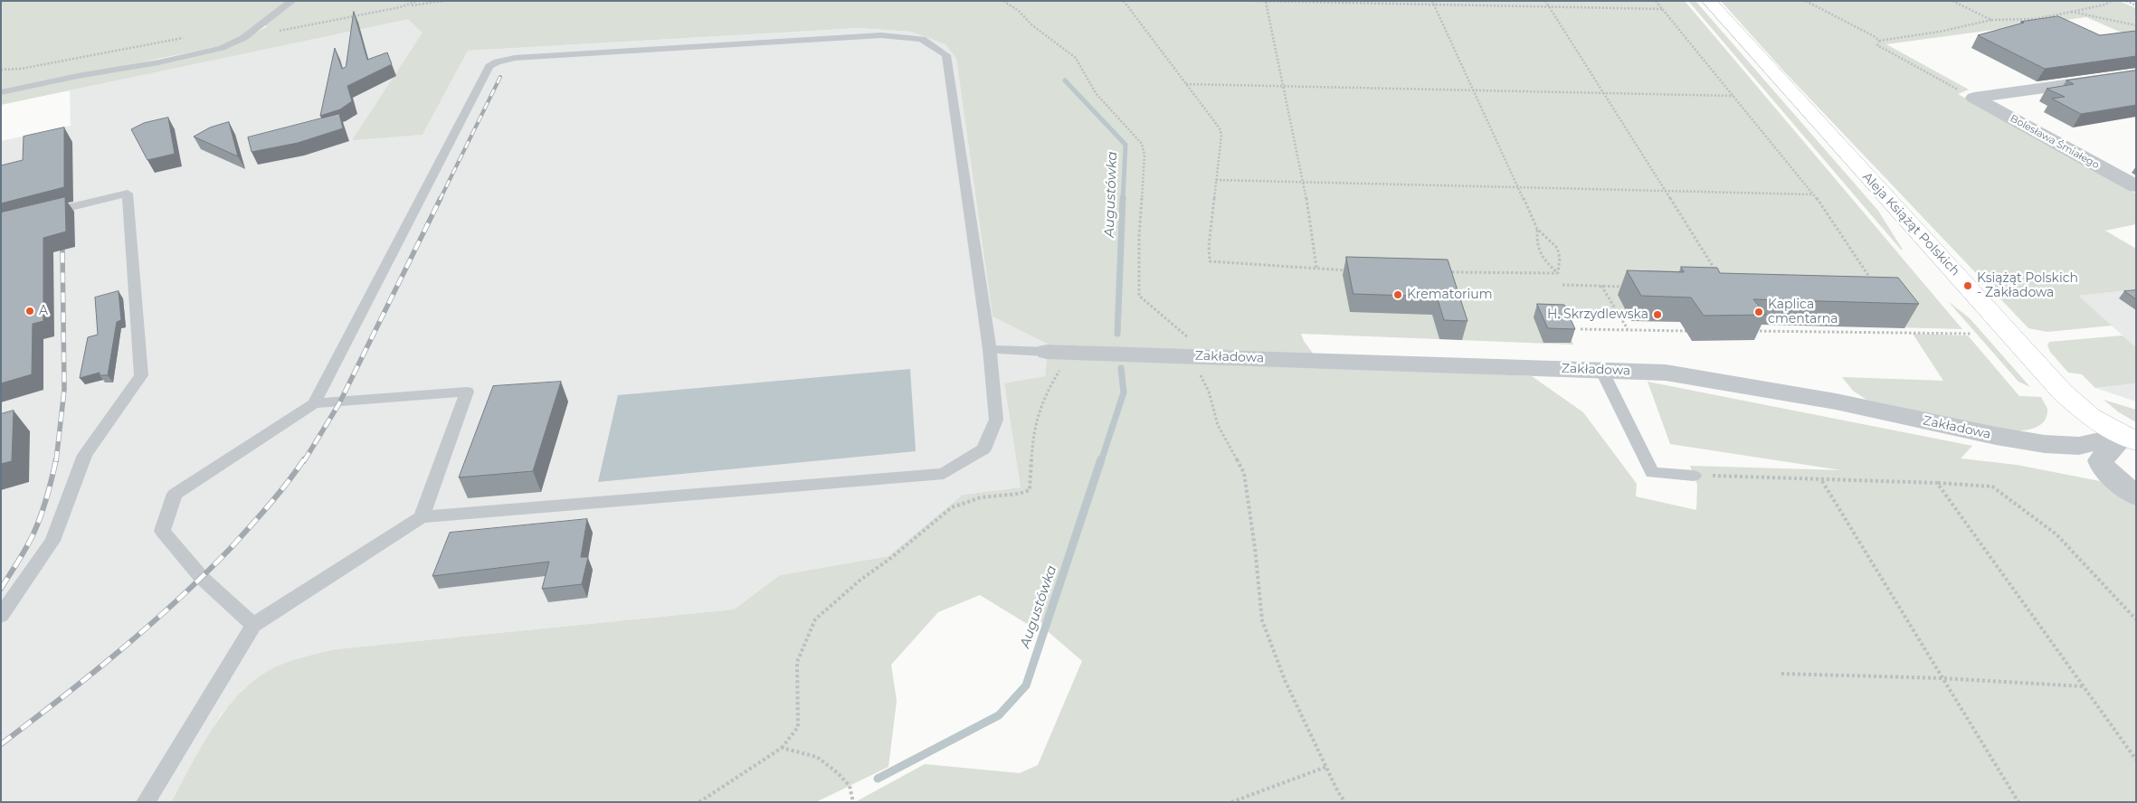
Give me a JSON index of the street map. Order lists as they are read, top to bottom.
{
  "streets": {
    "street": ["Bolesława Śmiałego", "Aleja Książąt Polskich", "Zakładowa"]
  },
  "crossings": [
    ["Aleja Książąt Polskich", "Zakładowa"]
  ],
  "water": ["Augustówka"],
  "places": [
    "Książąt Polskich - Zakładowa",
    "Krematorium",
    "A",
    "Kaplica cmentarna",
    "H. Skrzydlewska"
  ]
}
